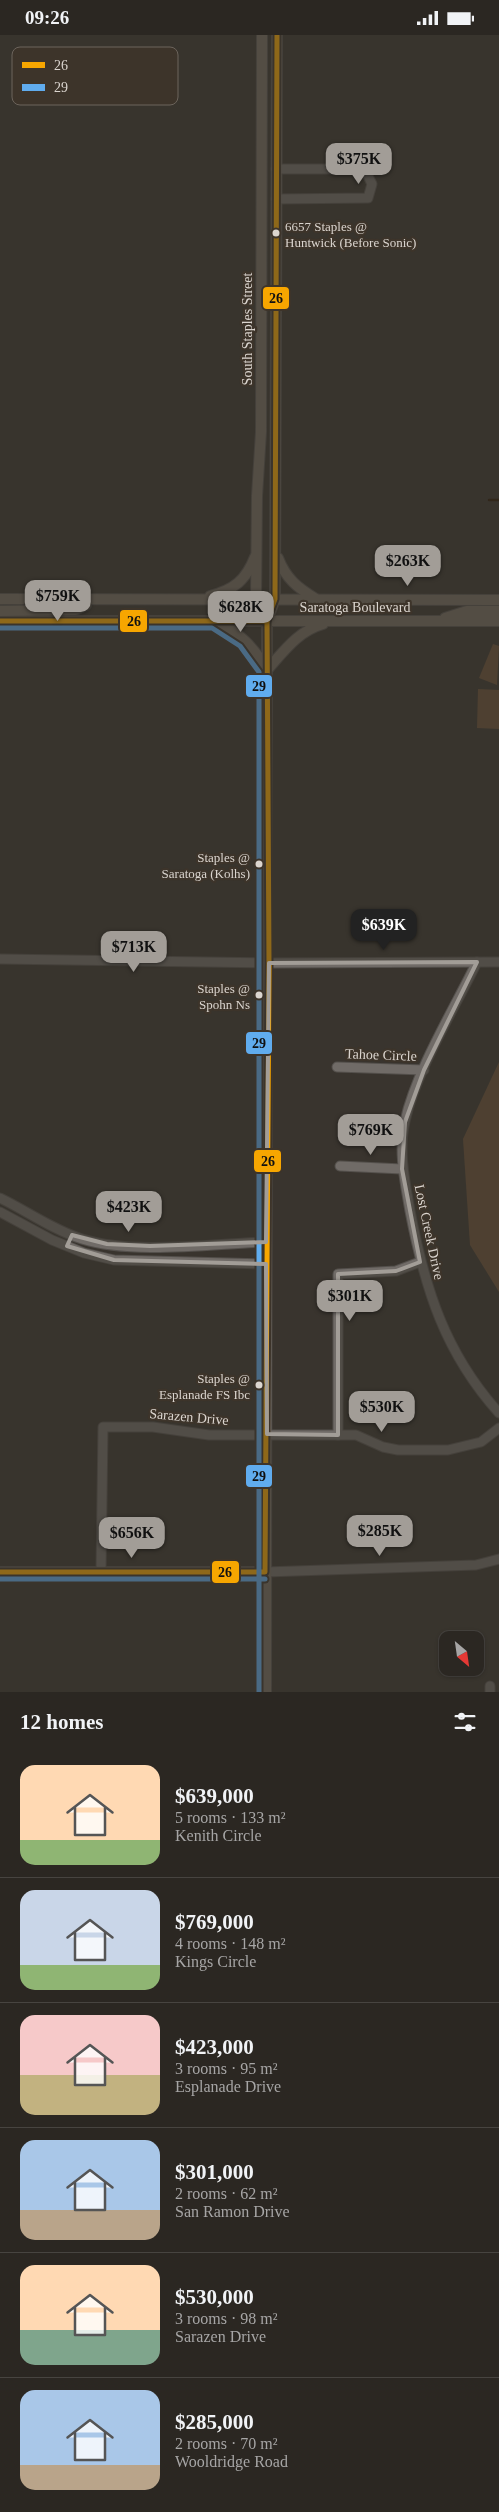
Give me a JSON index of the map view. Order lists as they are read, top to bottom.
{
  "streets": {
    "main road": ["South Staples Street", "Saratoga Boulevard"],
    "street": ["Tahoe Circle", "Lost Creek Drive", "Sarazen Drive"]
  },
  "crossings": [
    ["South Staples Street", "Saratoga Boulevard"],
    ["South Staples Street", "Sarazen Drive"],
    ["Tahoe Circle", "Lost Creek Drive"]
  ],
  "places": [
    "6657 Staples @ Huntwick (Before Sonic)",
    "Staples @ Saratoga (Kolhs)",
    "Staples @ Spohn Ns",
    "Staples @ Esplanade FS Ibc"
  ],
  "lines": ["transit line 26", "transit line 29"],
  "legend": ["26", "29"],
  "north": "bottom right",
  "page": {
    "status": "09:26",
    "price": [
      "$375K",
      "$263K",
      "$759K",
      "$628K",
      "$639K",
      "$713K",
      "$769K",
      "$423K",
      "$301K",
      "$530K",
      "$285K",
      "$656K"
    ],
    "heading": "12 homes",
    "list": [
      {
        "name": "$639,000",
        "note": "5 rooms · 133 m² · Kenith Circle"
      },
      {
        "name": "$769,000",
        "note": "4 rooms · 148 m² · Kings Circle"
      },
      {
        "name": "$423,000",
        "note": "3 rooms · 95 m² · Esplanade Drive"
      },
      {
        "name": "$301,000",
        "note": "2 rooms · 62 m² · San Ramon Drive"
      },
      {
        "name": "$530,000",
        "note": "3 rooms · 98 m² · Sarazen Drive"
      },
      {
        "name": "$285,000",
        "note": "2 rooms · 70 m² · Wooldridge Road"
      }
    ]
  }
}
